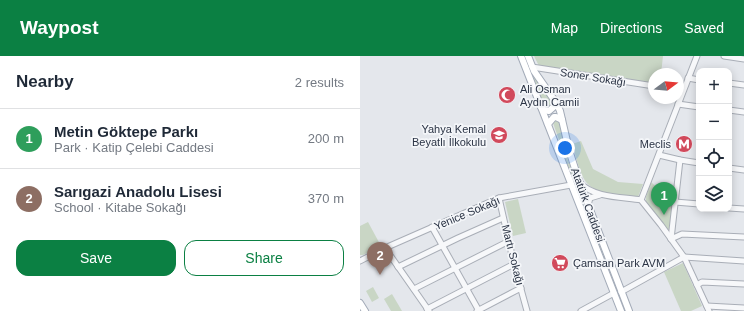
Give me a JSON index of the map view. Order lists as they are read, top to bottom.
{
  "streets": {
    "main road": ["Atatürk Caddesi"],
    "street": ["Soner Sokağı", "Yenice Sokağı", "Martı Sokağı"]
  },
  "crossings": [
    ["Soner Sokağı", "Atatürk Caddesi"],
    ["Atatürk Caddesi", "Yenice Sokağı"],
    ["Yenice Sokağı", "Martı Sokağı"]
  ],
  "places": {
    "mosque": ["Ali Osman Aydın Camii"],
    "school or university": ["Yahya Kemal Beyatlı İlkokulu"],
    "metro station": ["Meclis"],
    "supermarket": ["Çamsan Park AVM"]
  },
  "north": "right",
  "page": {
    "header": "Waypost",
    "nav": ["Map", "Directions", "Saved"],
    "heading": ["Nearby", "2 results"],
    "map_buttons": ["+", "−"],
    "list": [
      {
        "mark": "1",
        "name": "Metin Göktepe Parkı",
        "note": "Park · Katip Çelebi Caddesi",
        "value": "200 m"
      },
      {
        "mark": "2",
        "name": "Sarıgazi Anadolu Lisesi",
        "note": "School · Kitabe Sokağı",
        "value": "370 m"
      }
    ],
    "pins": ["1", "2"],
    "buttons": ["Save", "Share"]
  }
}
